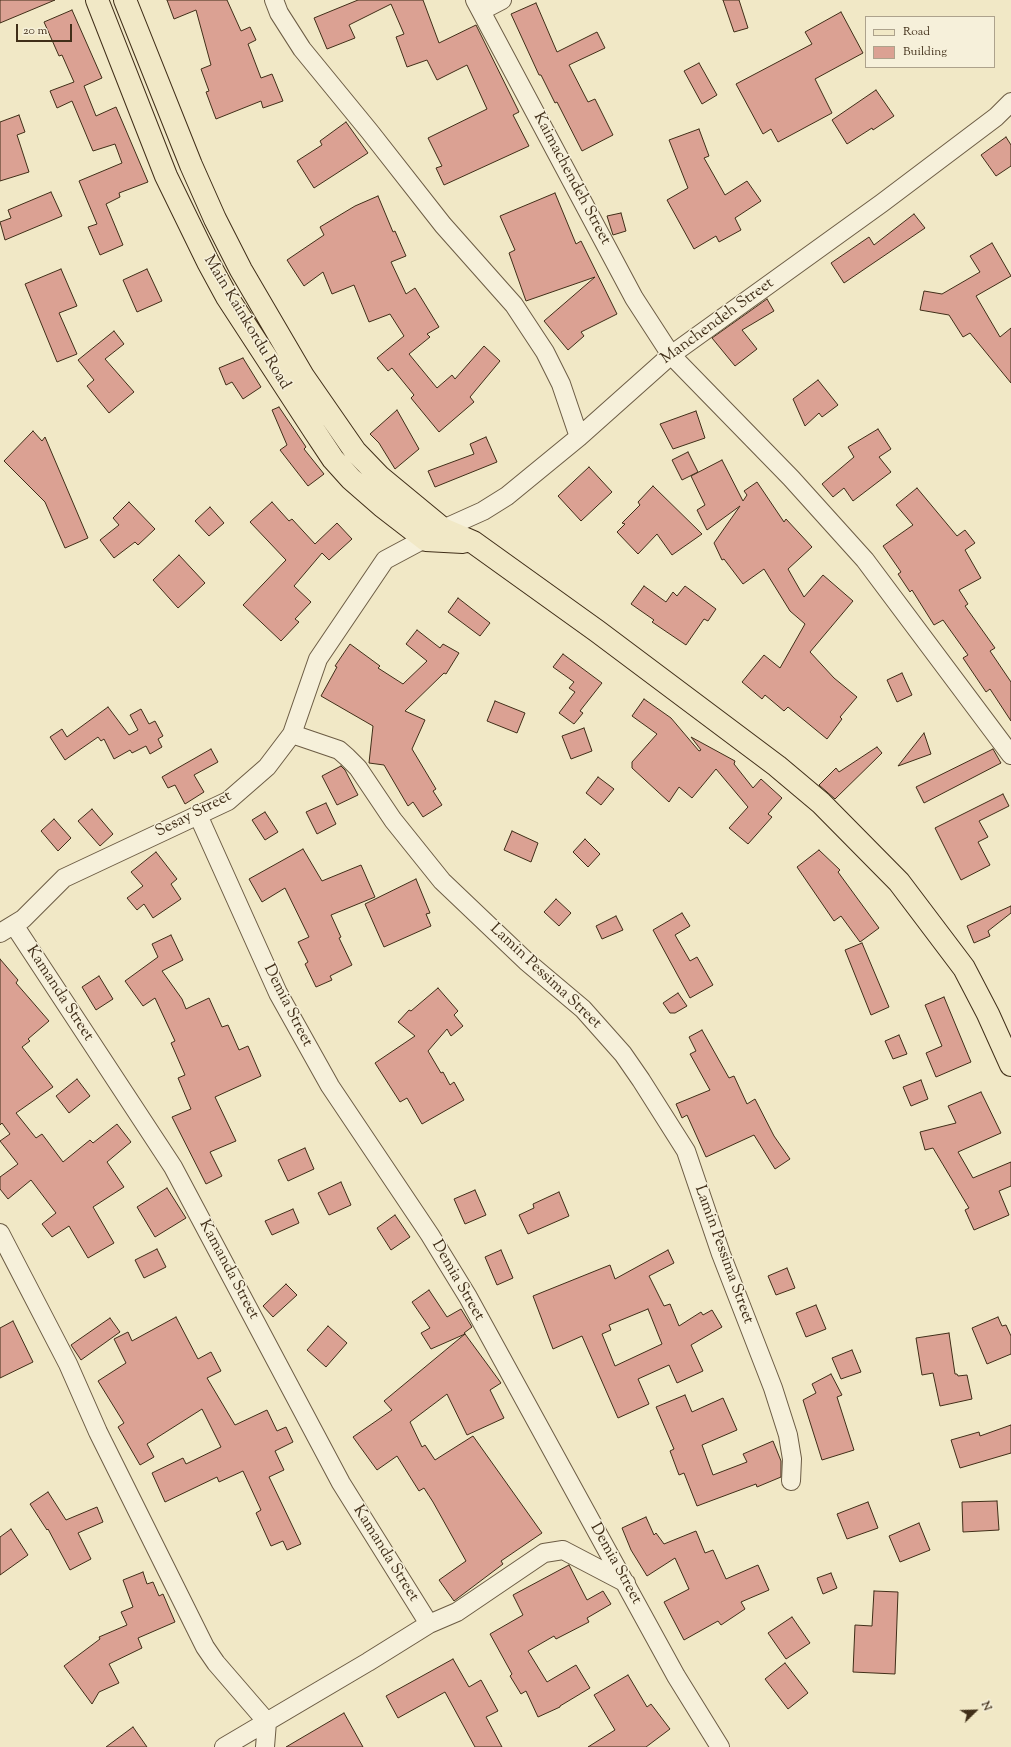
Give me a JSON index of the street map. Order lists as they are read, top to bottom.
{
  "streets": {
    "main road": ["Main Kainkordu Road"],
    "street": [
      "Kaimachendeh Street",
      "Manchendeh Street",
      "Sesay Street",
      "Lamin Pessima Street",
      "Kamanda Street",
      "Demia Street"
    ]
  },
  "crossings": [
    ["Kaimachendeh Street", "Manchendeh Street"],
    ["Manchendeh Street", "Main Kainkordu Road"],
    ["Manchendeh Street", "Sesay Street"],
    ["Main Kainkordu Road", "Sesay Street"],
    ["Sesay Street", "Lamin Pessima Street"],
    ["Sesay Street", "Kamanda Street"],
    ["Sesay Street", "Demia Street"]
  ],
  "legend": ["Road", "Building"],
  "scale_bar": "20 m",
  "north": "top right"
}
